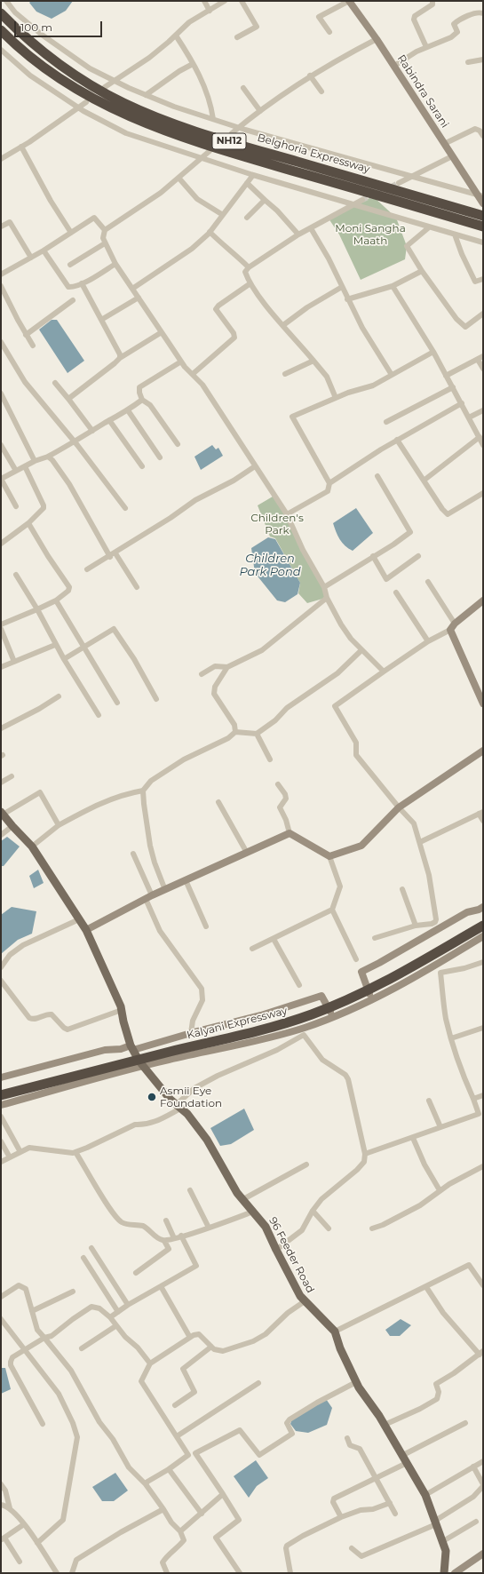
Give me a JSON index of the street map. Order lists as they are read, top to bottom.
{
  "streets": {
    "highway": ["NH12", "Belghoria Expressway", "Kalyani Expressway"],
    "main road": ["96 Feeder Road"],
    "street": ["Rabindra Sarani"]
  },
  "water": ["Children Park Pond"],
  "parks": ["Moni Sangha Maath", "Children's Park"],
  "places": ["Asmii Eye Foundation"],
  "scale_bar": "100 m"
}
